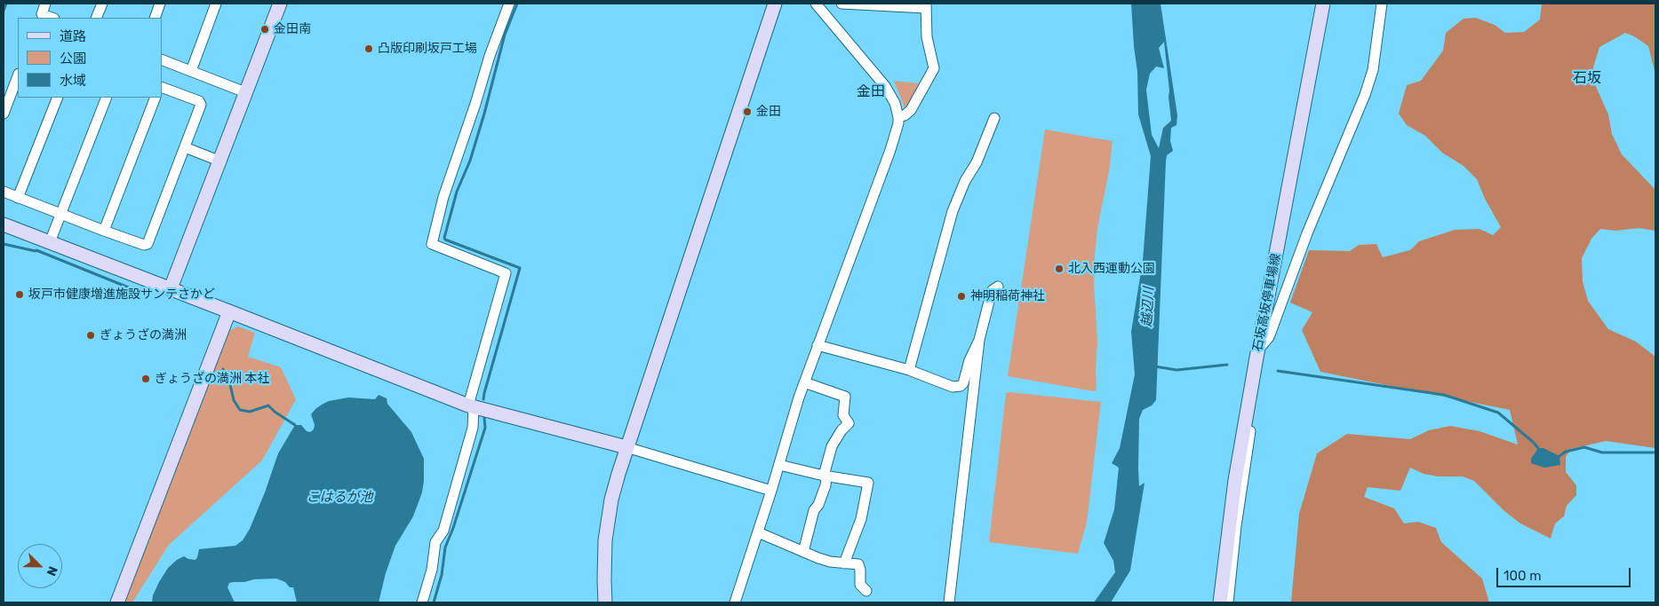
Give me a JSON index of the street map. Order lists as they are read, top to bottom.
{
  "streets": {
    "street": ["石坂高坂停車場線"]
  },
  "districts": ["石坂", "金田"],
  "water": ["越辺川", "こはるが池"],
  "places": [
    "金田南",
    "凸版印刷坂戸工場",
    "金田",
    "北入西運動公園",
    "坂戸市健康増進施設サンテさかど",
    "神明稲荷神社",
    "ぎょうざの満洲",
    "ぎょうざの満洲 本社"
  ],
  "legend": ["道路", "公園", "水域"],
  "scale_bar": "100 m",
  "north": "bottom right"
}
